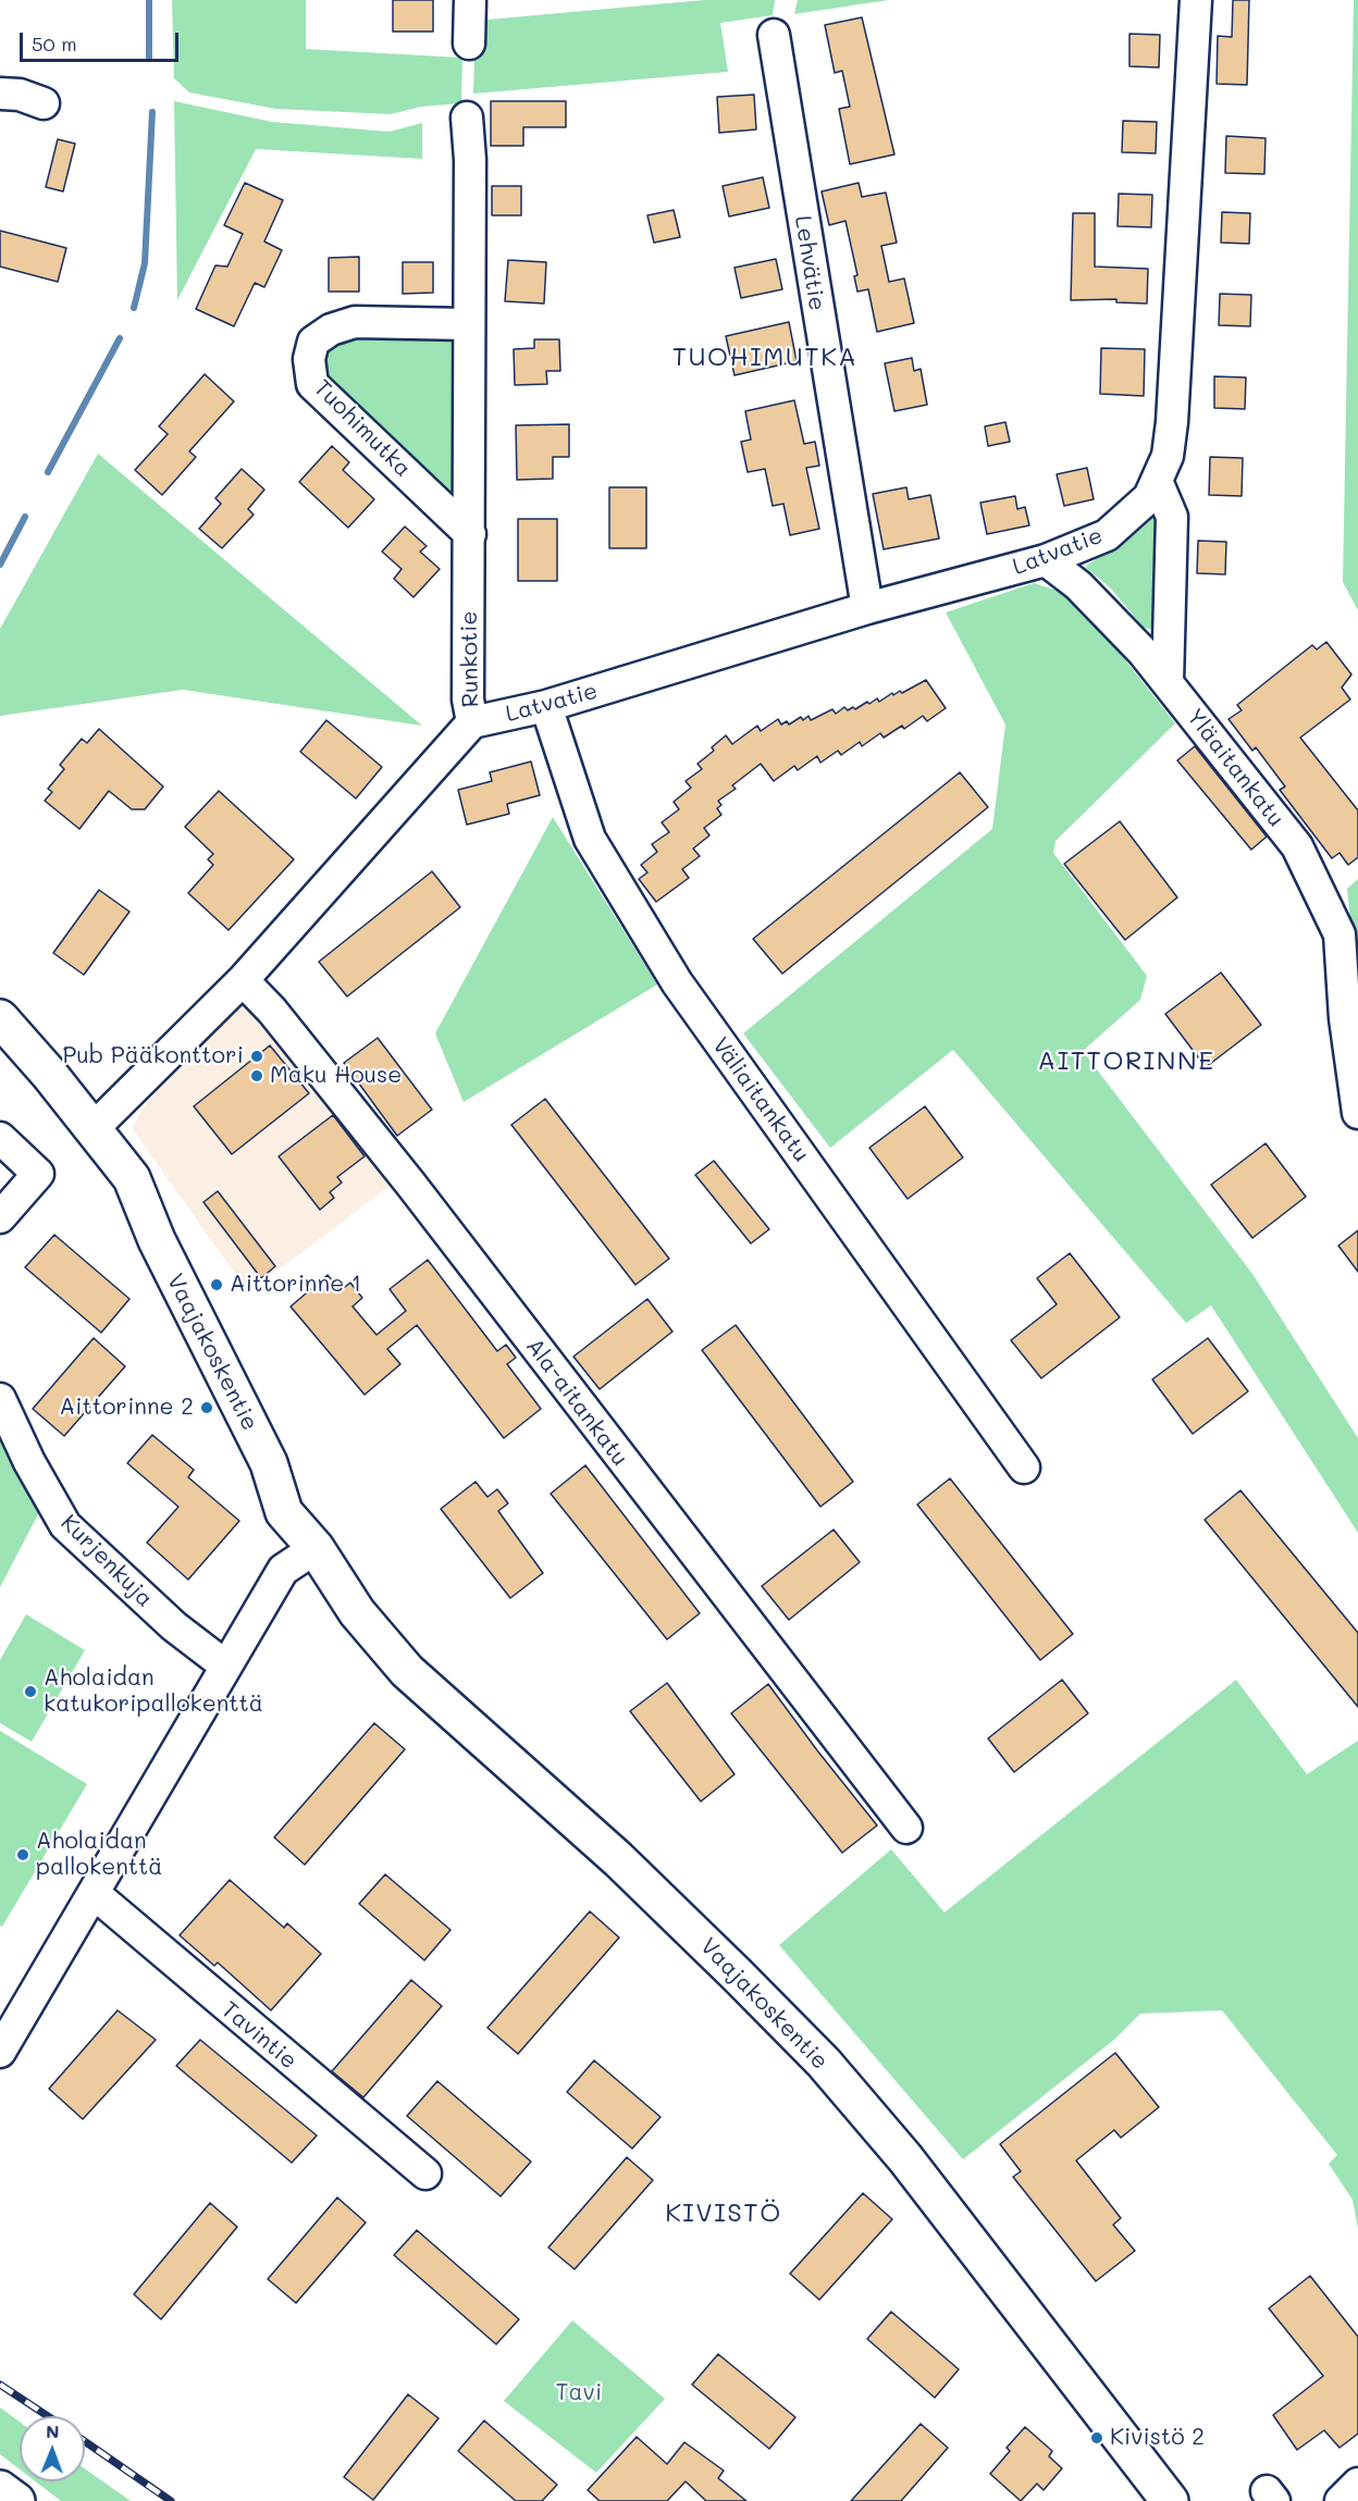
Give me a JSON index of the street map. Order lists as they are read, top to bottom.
{
  "streets": {
    "main road": ["Vaajakoskentie"],
    "street": [
      "Lehvätie",
      "Tuohimutka",
      "Latvatie",
      "Runkotie",
      "Yläaitankatu",
      "Väliaitankatu",
      "Ala-aitankatu",
      "Kurjenkuja",
      "Tavintie"
    ]
  },
  "crossings": [
    ["Lehvätie", "Latvatie"],
    ["Tuohimutka", "Runkotie"],
    ["Latvatie", "Runkotie"],
    ["Latvatie", "Yläaitankatu"],
    ["Latvatie", "Väliaitankatu"],
    ["Runkotie", "Vaajakoskentie"],
    ["Runkotie", "Ala-aitankatu"]
  ],
  "districts": ["TUOHIMUTKA", "AITTORINNE", "KIVISTÖ"],
  "parks": ["Tavi"],
  "places": [
    "Pub Pääkonttori",
    "Maku House",
    "Aittorinne 1",
    "Aittorinne 2",
    "Aholaidan katukoripallokenttä",
    "Aholaidan pallokenttä",
    "Kivistö 2"
  ],
  "scale_bar": "50 m",
  "north": "top"
}
